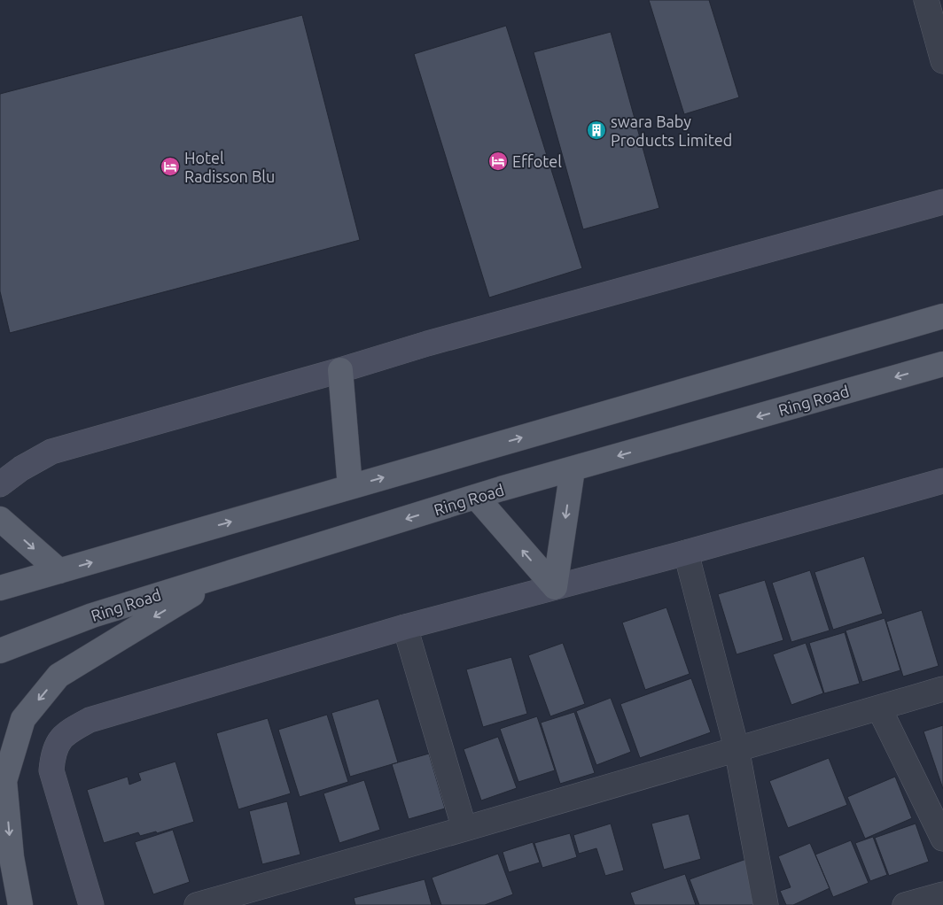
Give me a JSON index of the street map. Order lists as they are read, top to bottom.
{
  "streets": {
    "main road": ["Ring Road"]
  },
  "places": {
    "building": ["swara Baby Products Limited"],
    "hotel": ["Effotel", "Hotel Radisson Blu"]
  }
}
